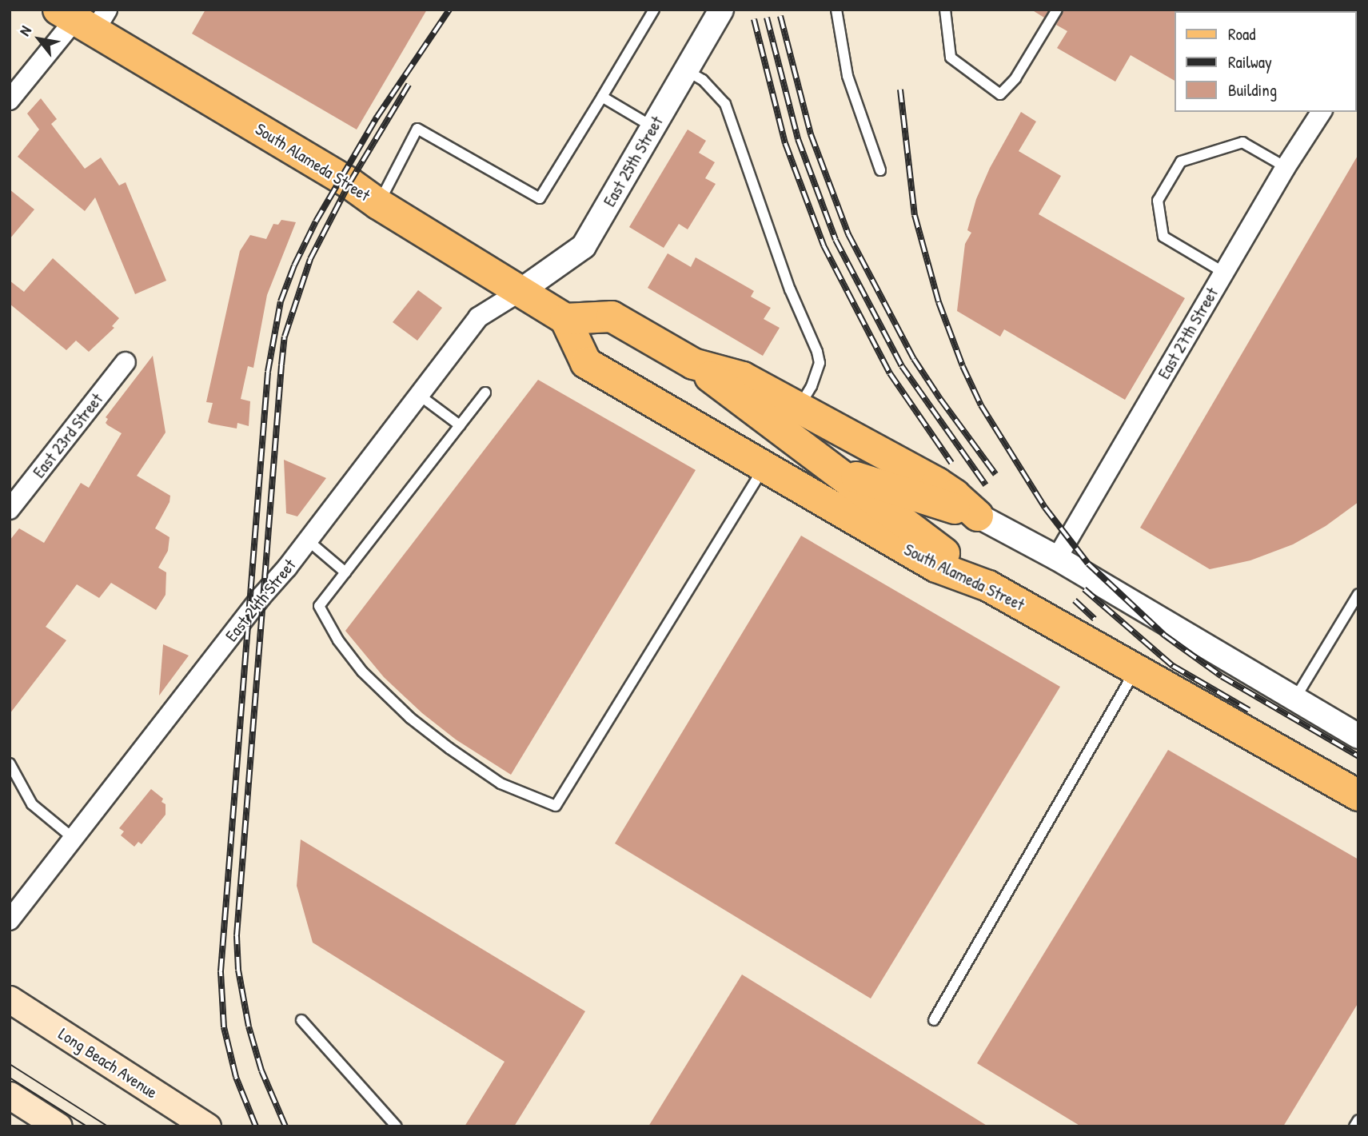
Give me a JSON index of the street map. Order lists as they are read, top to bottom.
{
  "streets": {
    "main road": ["South Alameda Street", "Long Beach Avenue"],
    "street": [
      "East 25th Street",
      "East 27th Street",
      "East 23rd Street",
      "East 24th Street"
    ]
  },
  "crossings": [
    ["East 25th Street", "South Alameda Street"],
    ["East 25th Street", "East 24th Street"],
    ["South Alameda Street", "East 24th Street"]
  ],
  "legend": ["Road", "Railway", "Building"],
  "north": "top left"
}
